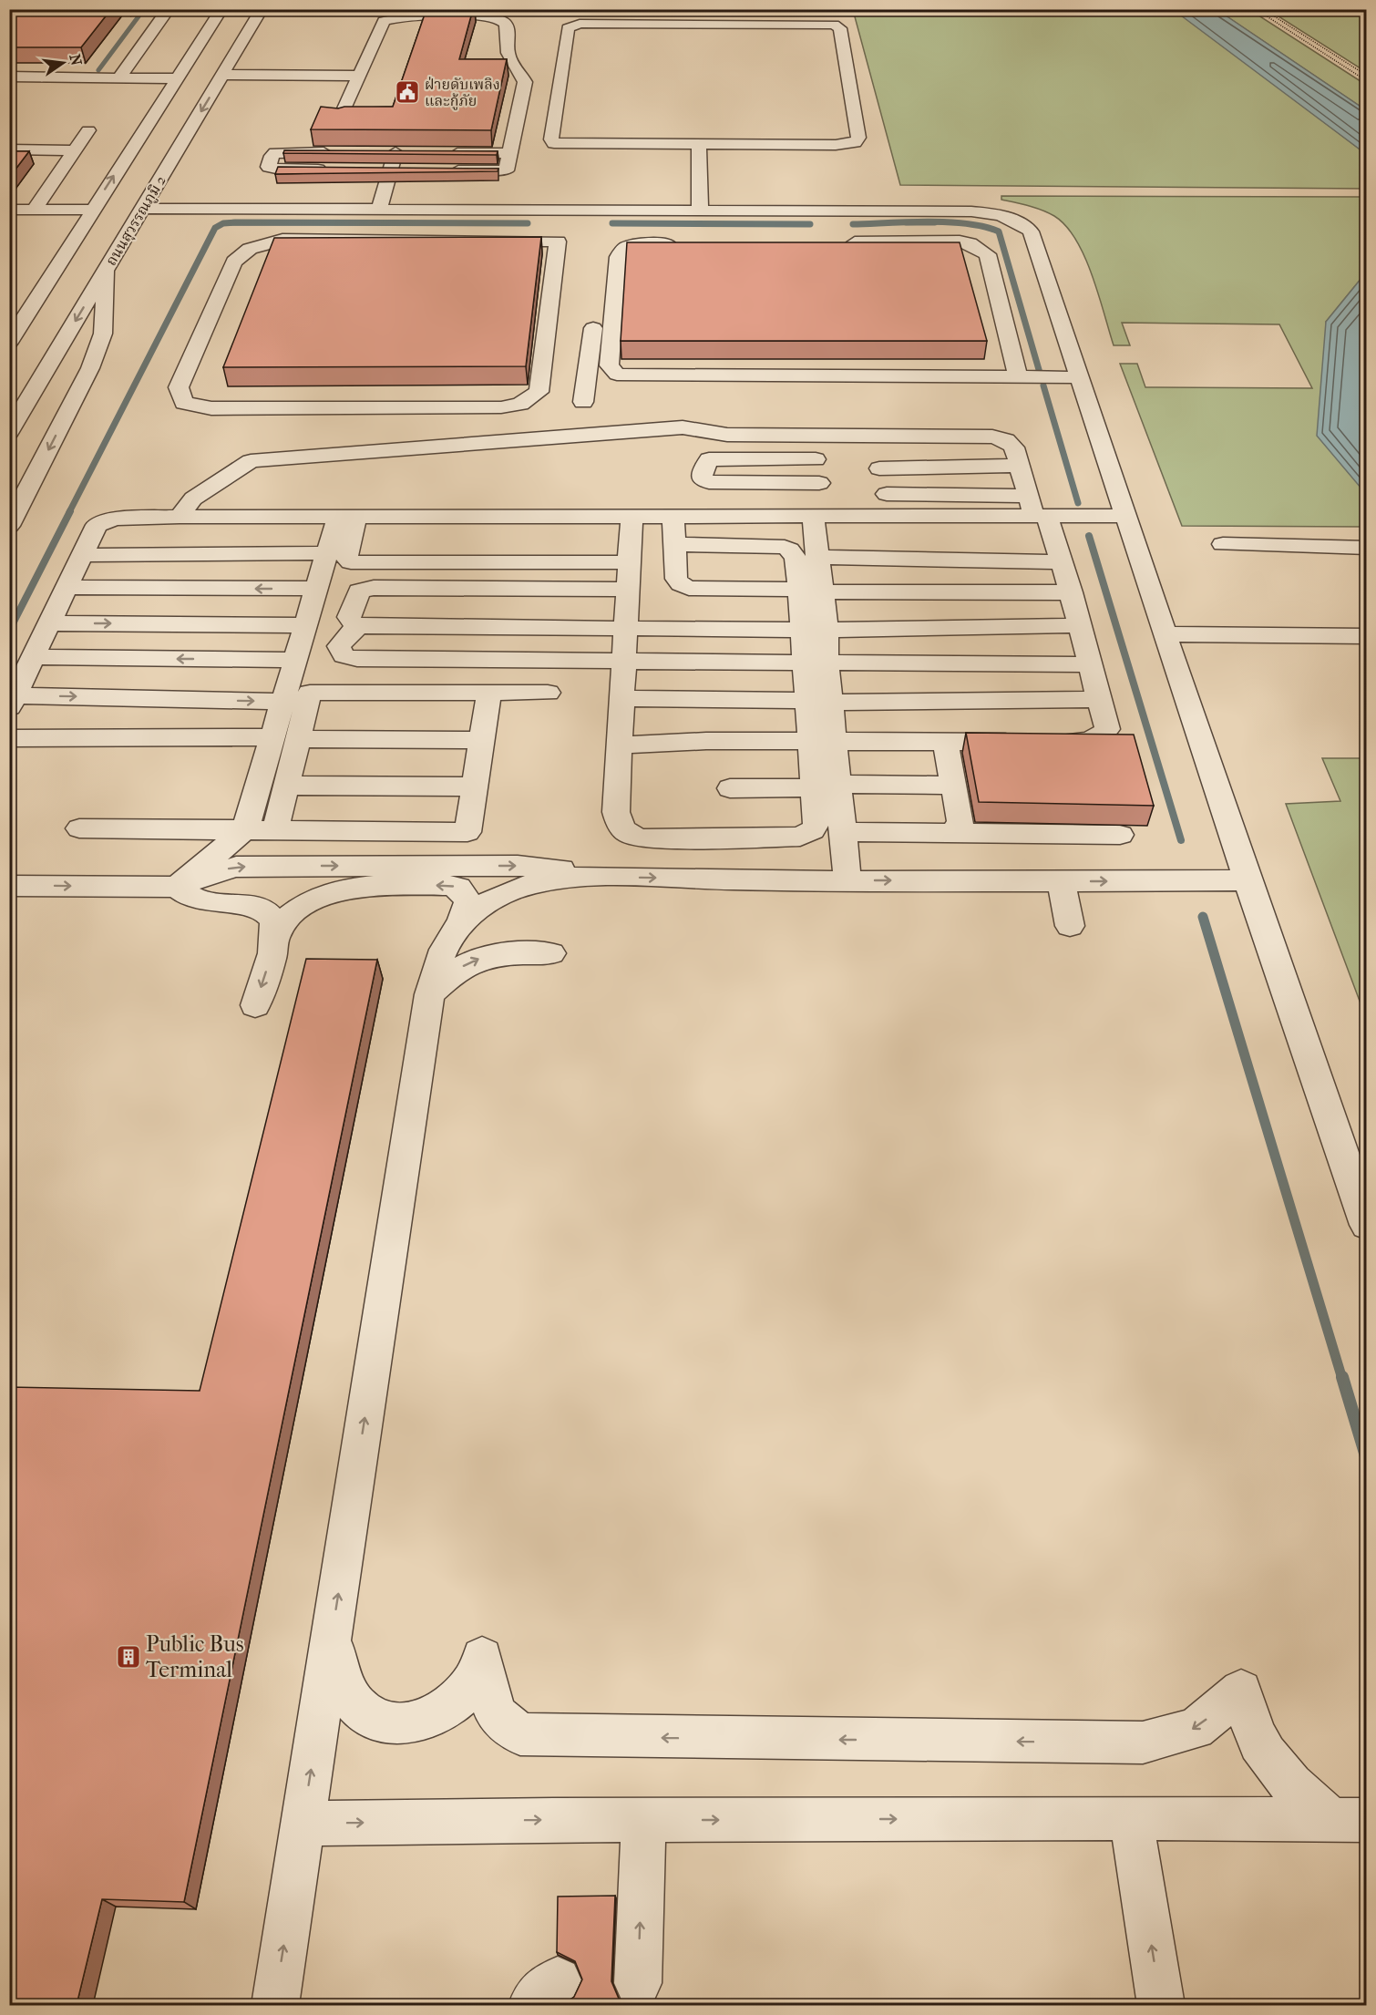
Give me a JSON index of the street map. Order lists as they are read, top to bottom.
{
  "streets": {
    "street": ["ถนนสุวรรณภูมิ 2"]
  },
  "places": {
    "public building": ["ฝ่ายดับเพลิง และกู้ภัย"],
    "building": ["Public Bus Terminal"]
  },
  "north": "right"
}
